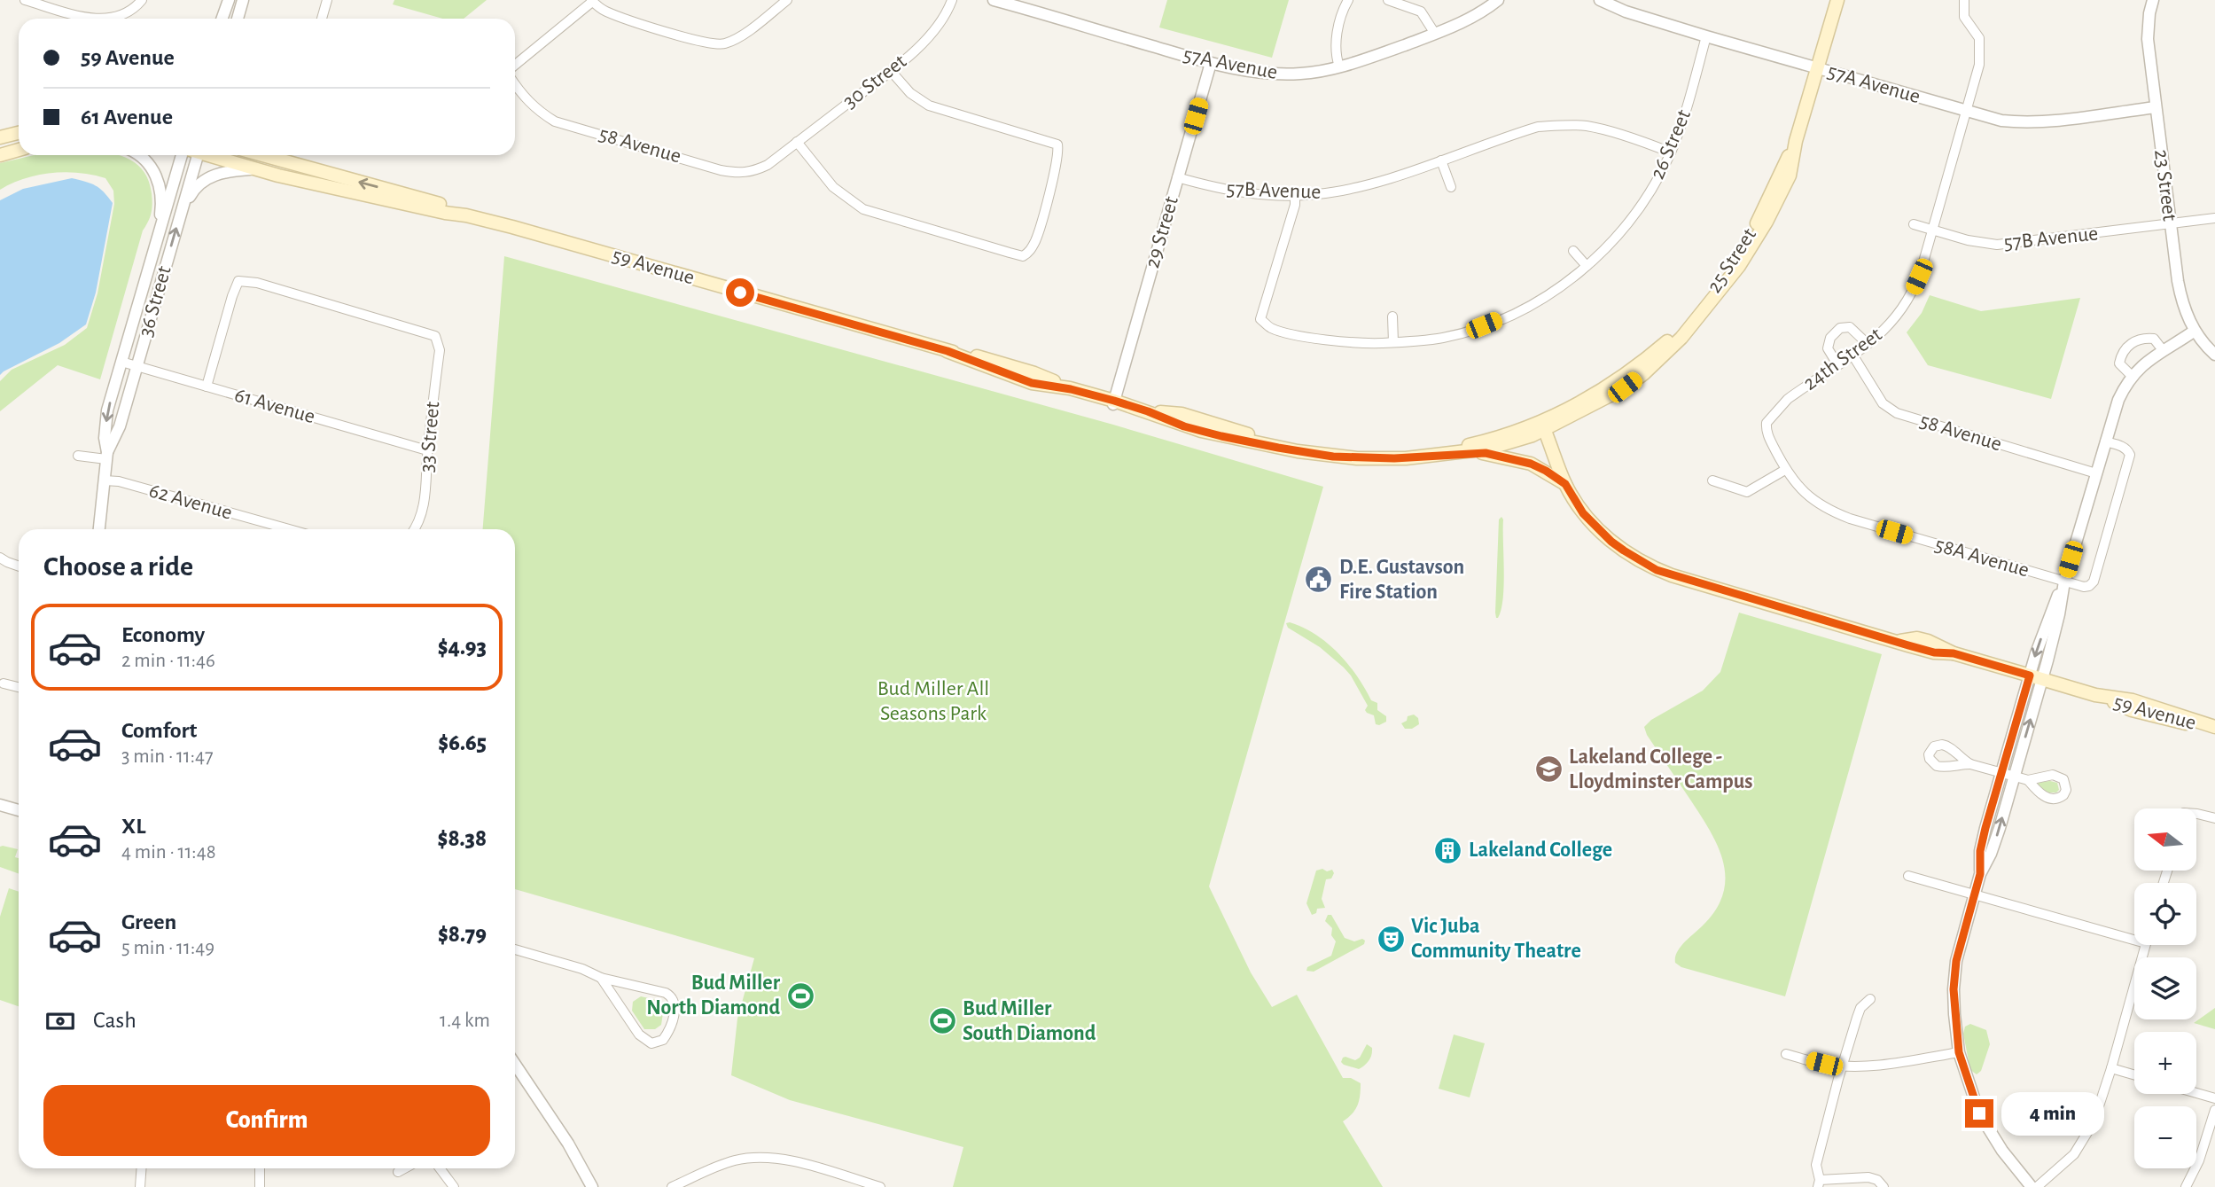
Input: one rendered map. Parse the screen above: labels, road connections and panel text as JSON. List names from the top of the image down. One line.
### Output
{"streets":{"main road":["25 Street","59 Avenue"],"street":["57A Avenue","30 Street","26 Street","58 Avenue","23 Street","57B Avenue","29 Street","36 Street","24th Street","61 Avenue","33 Street","62 Avenue","58A Avenue"]},"crossings":[["57A Avenue","26 Street"],["57A Avenue","23 Street"],["57A Avenue","29 Street"],["57A Avenue","24th Street"],["30 Street","58 Avenue"],["26 Street","57B Avenue"],["58 Avenue","24th Street"],["23 Street","57B Avenue"],["57B Avenue","29 Street"],["57B Avenue","24th Street"],["29 Street","59 Avenue"],["25 Street","59 Avenue"],["36 Street","61 Avenue"],["36 Street","62 Avenue"],["24th Street","58A Avenue"],["61 Avenue","33 Street"]],"parks":["Bud Miller All Seasons Park"],"places":{"public building":["D.E. Gustavson Fire Station"],"school or university":["Lakeland College - Lloydminster Campus"],"building":["Lakeland College"],"theatre":["Vic Juba Community Theatre"],"sports":["Bud Miller North Diamond","Bud Miller South Diamond"]},"north":"left","page":{"banner":["59 Avenue","61 Avenue"],"heading":"Choose a ride","list":[{"name":"Economy","note":"2 min · 11:46","value":"$4.93"},{"name":"Comfort","note":"3 min · 11:47","value":"$6.65"},{"name":"XL","note":"4 min · 11:48","value":"$8.38"},{"name":"Green","note":"5 min · 11:49","value":"$8.79"}],"map_buttons":["+","−"],"pay":["Cash","1.4 km"],"buttons":"Confirm","bubble":"4 min"}}
